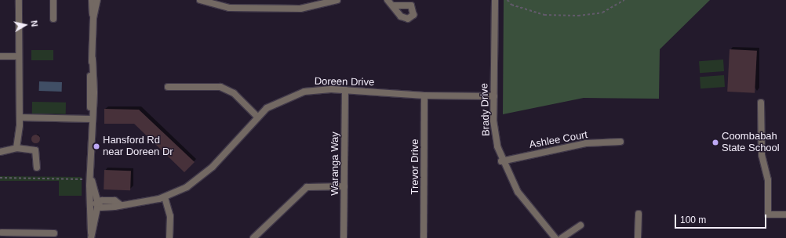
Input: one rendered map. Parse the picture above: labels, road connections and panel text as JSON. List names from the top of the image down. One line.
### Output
{"streets":{"street":["Doreen Drive","Brady Drive","Ashlee Court","Waranga Way","Trevor Drive"]},"crossings":[["Doreen Drive","Brady Drive"],["Doreen Drive","Waranga Way"],["Doreen Drive","Trevor Drive"],["Brady Drive","Ashlee Court"]],"places":["Coombabah State School","Hansford Rd near Doreen Dr"],"scale_bar":"100 m","north":"right"}
